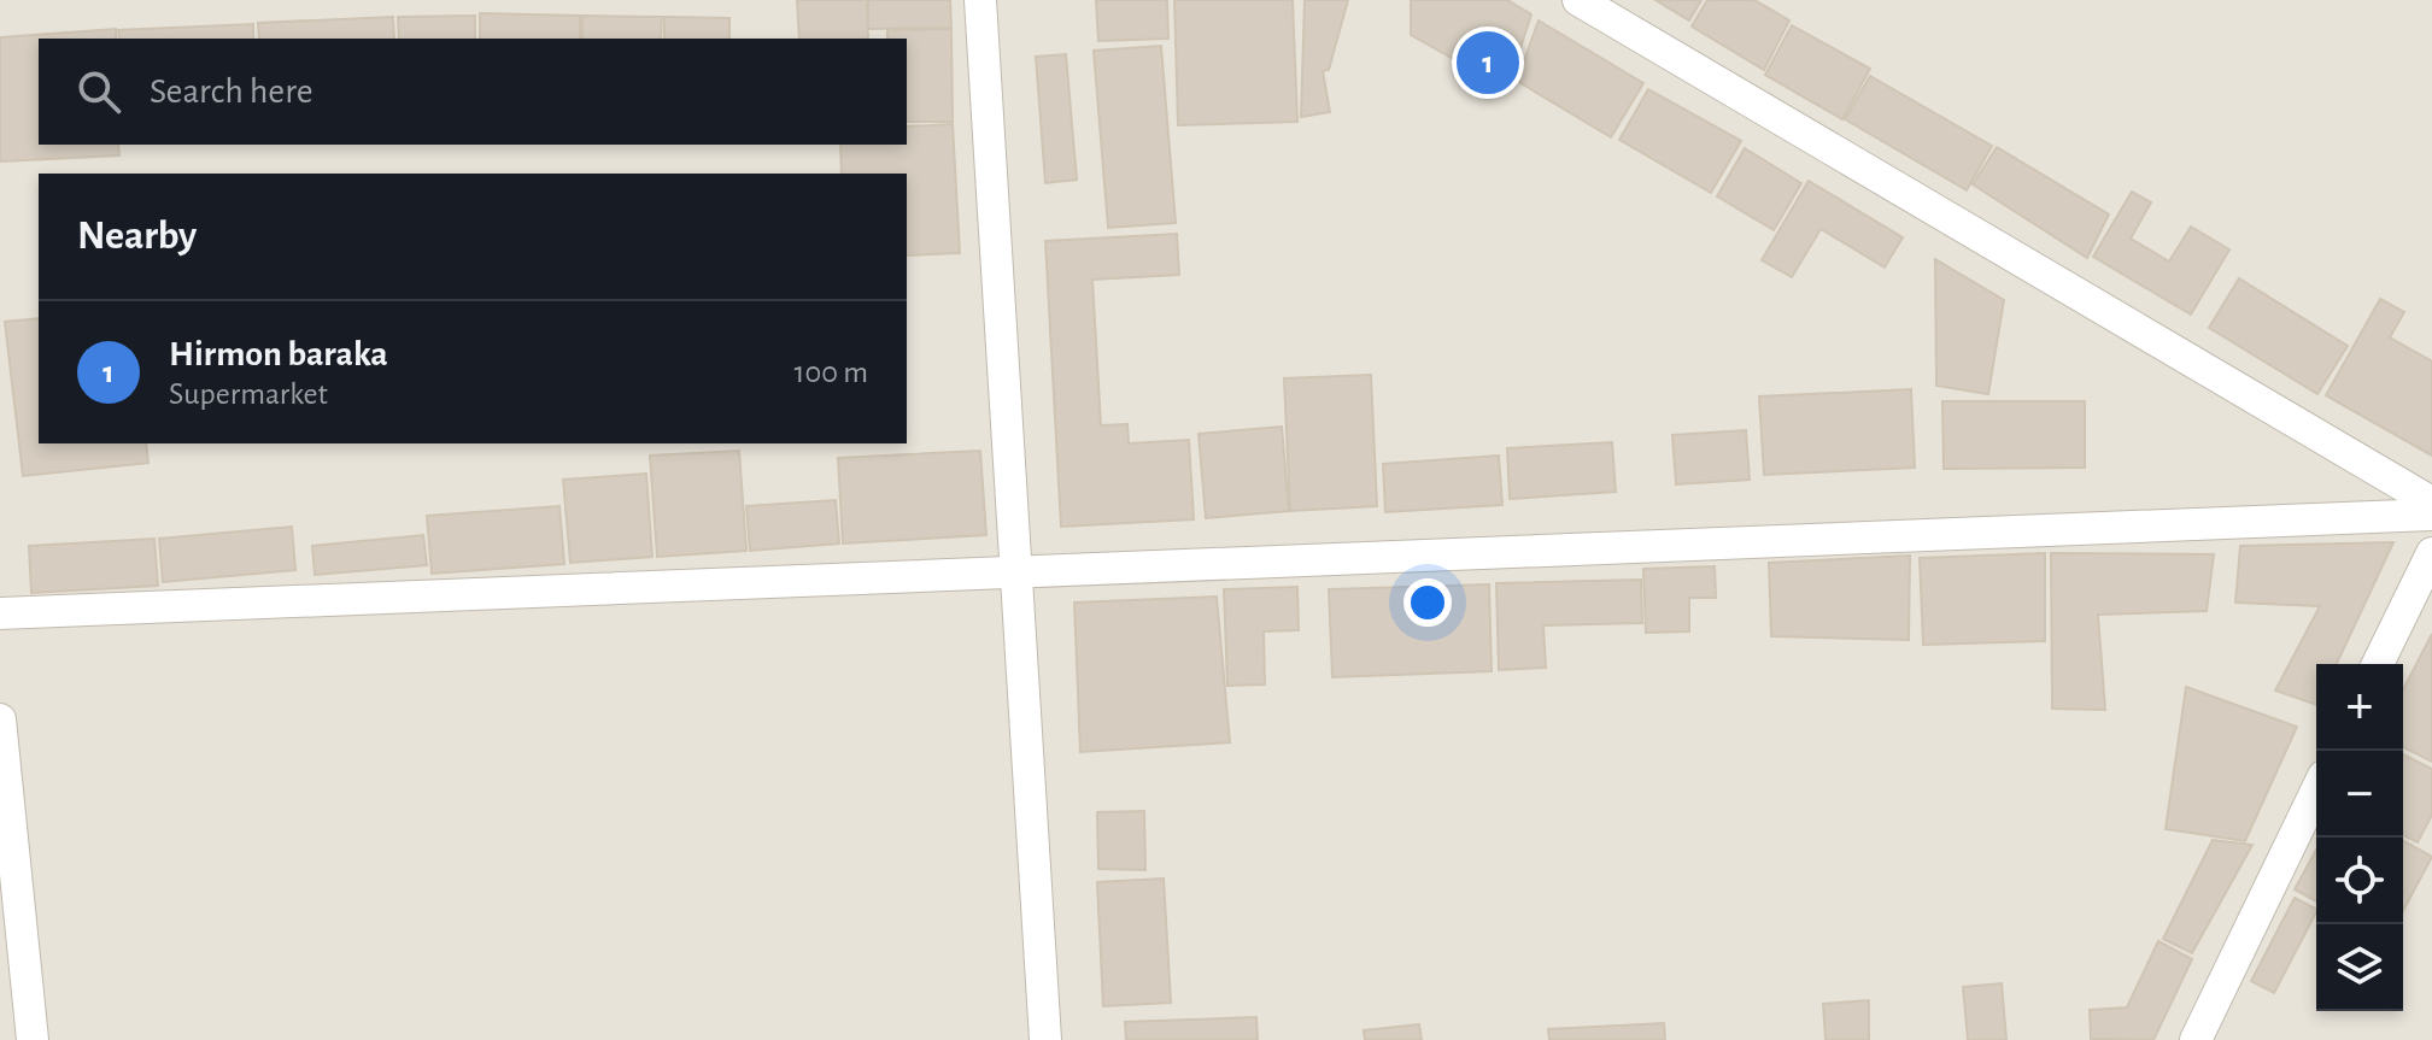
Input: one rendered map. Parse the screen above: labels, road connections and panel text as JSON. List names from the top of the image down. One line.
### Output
{"page":{"pins":"1","search":"Search here","heading":"Nearby","list":[{"mark":"1","name":"Hirmon baraka","note":"Supermarket","value":"100 m"}],"map_buttons":["+","−"]}}
